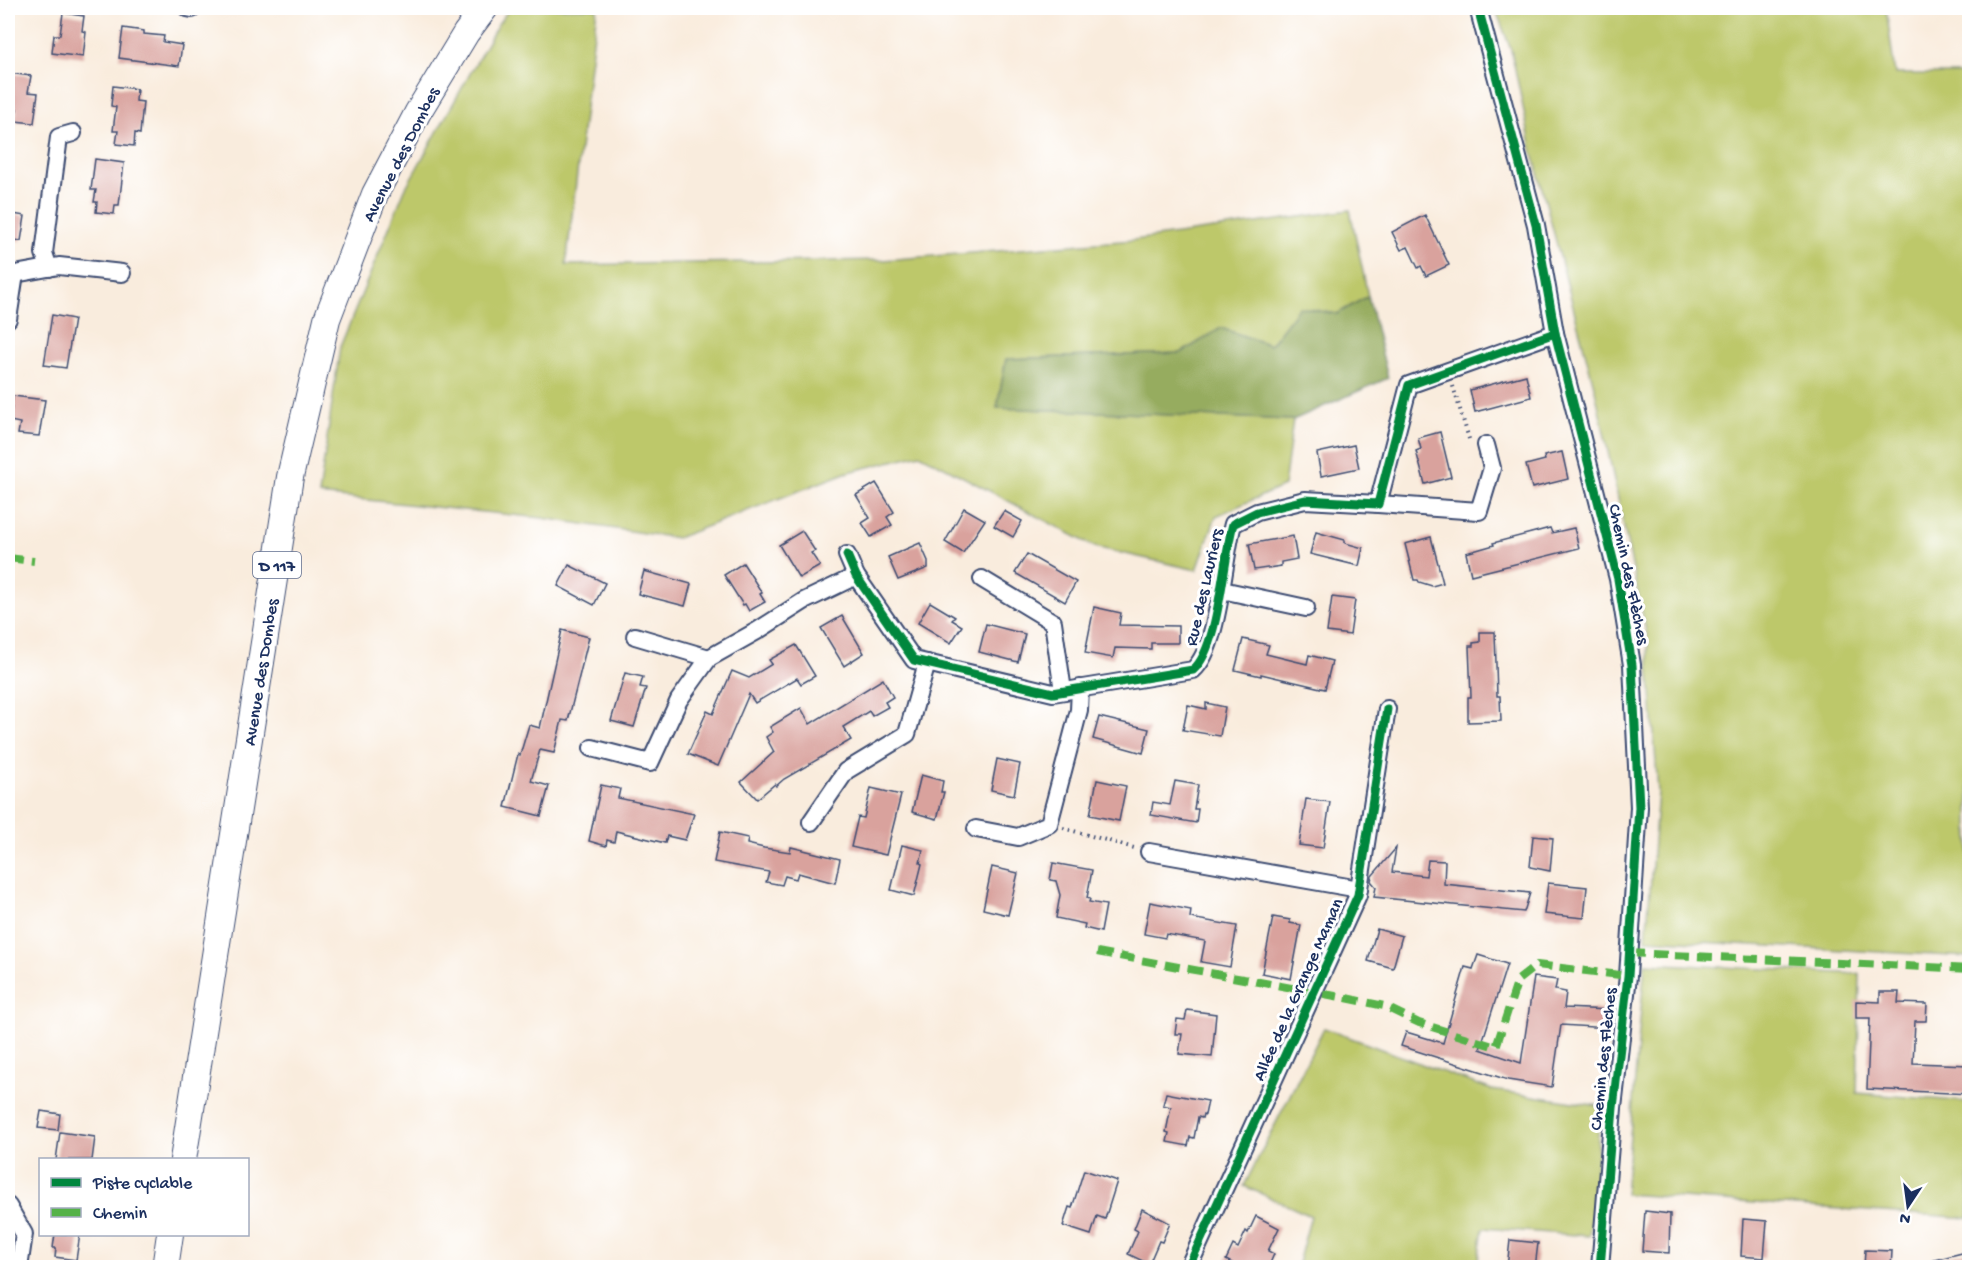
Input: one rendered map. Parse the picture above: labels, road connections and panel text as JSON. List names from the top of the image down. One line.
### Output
{"streets":{"main road":["Avenue des Dombes","D 117"],"street":["Chemin des Flèches","Rue des Lauriers","Allée de la Grange Maman"]},"legend":["Piste cyclable","Chemin"],"north":"bottom"}
